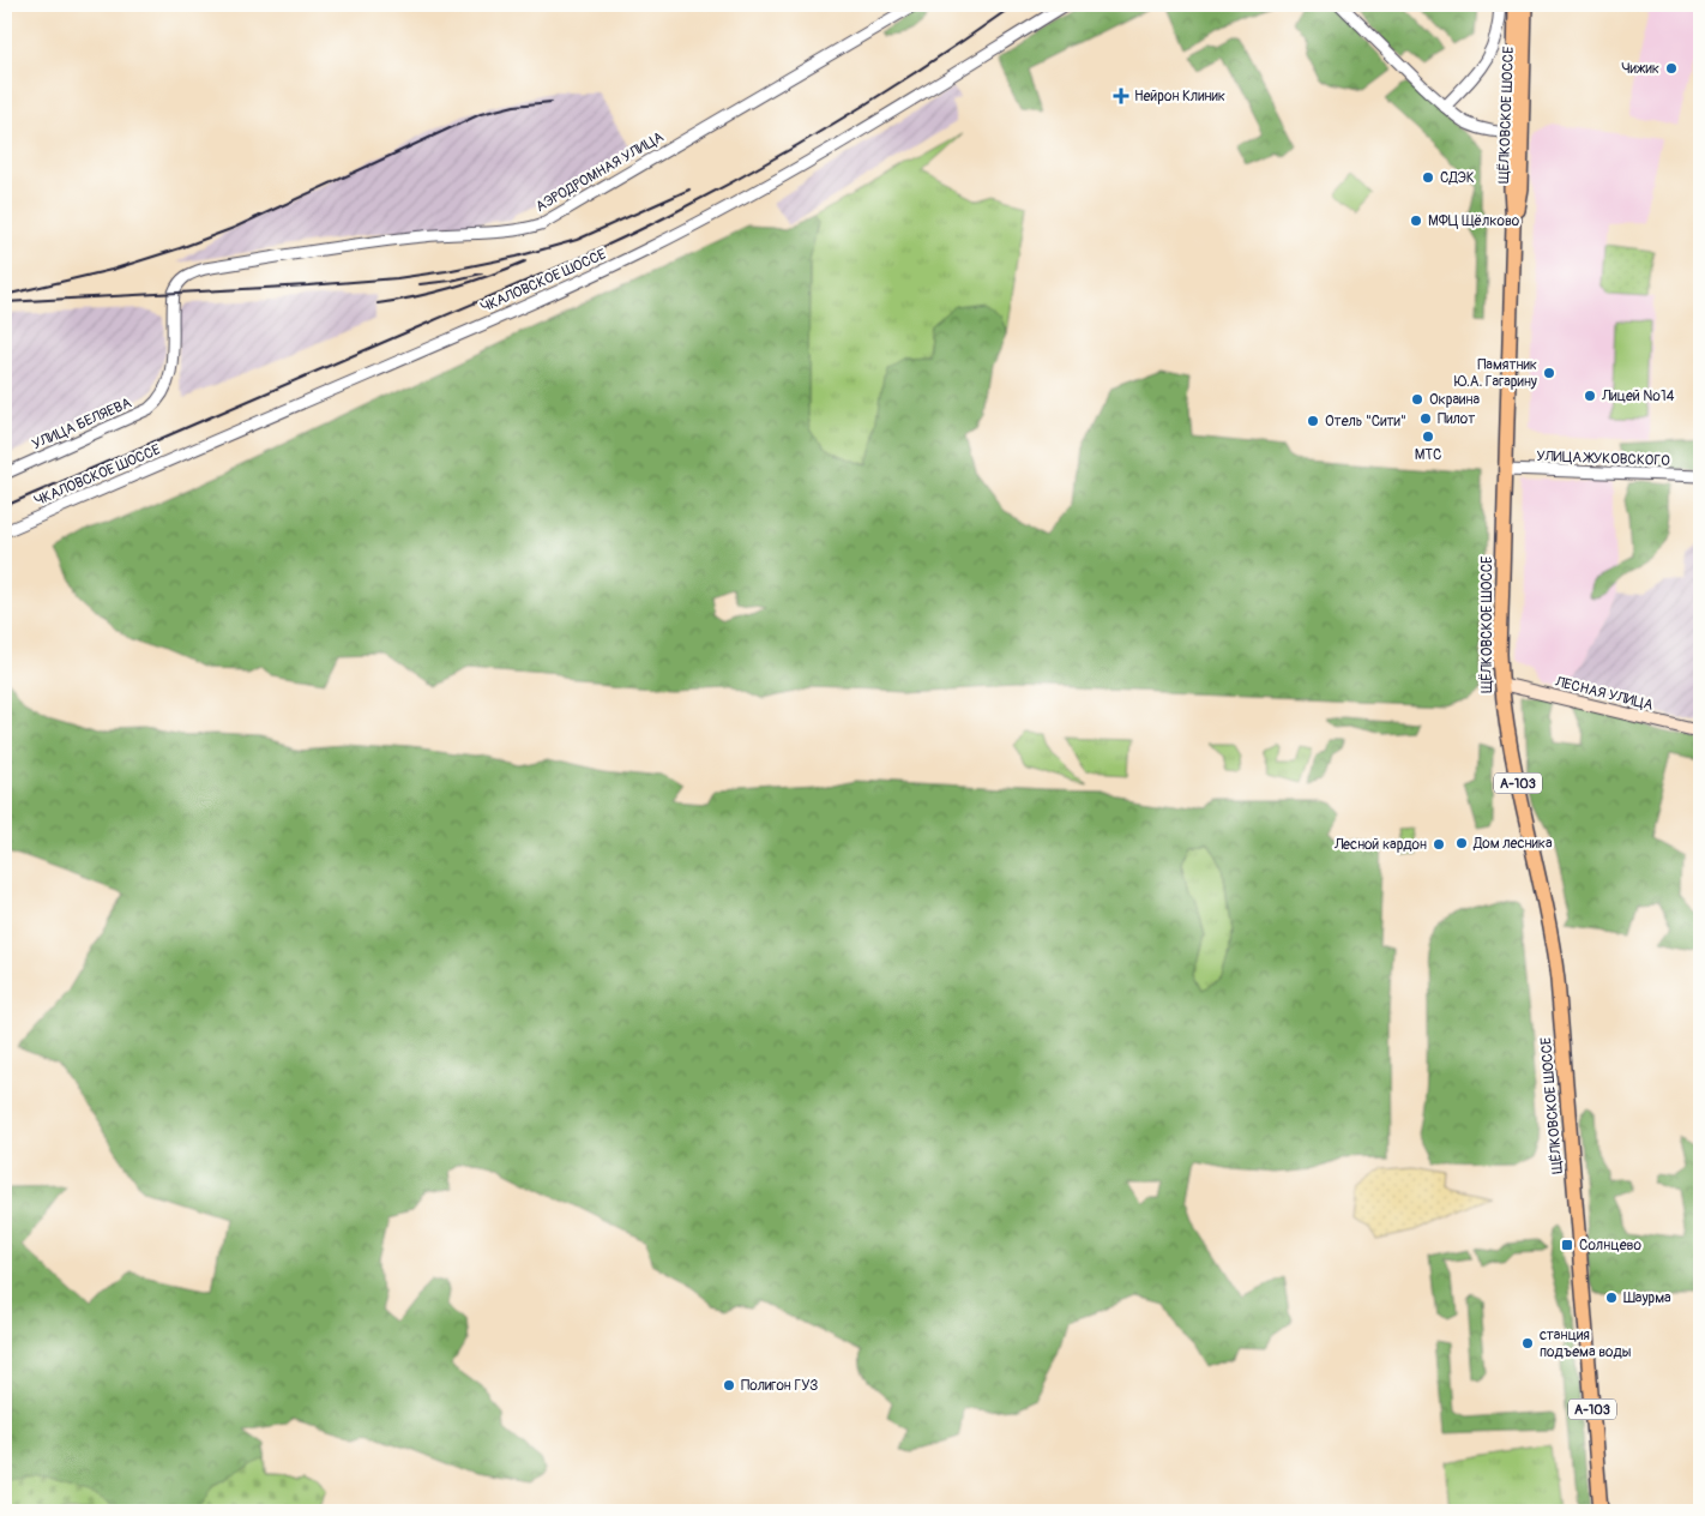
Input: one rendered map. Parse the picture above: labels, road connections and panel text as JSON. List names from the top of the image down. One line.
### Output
{"streets":{"main road":["ЩЁЛКОВСКОЕ ШОССЕ","ЛЕСНАЯ УЛИЦА","А-103"],"street":["АЭРОДРОМНАЯ УЛИЦА","ЧКАЛОВСКОЕ ШОССЕ","УЛИЦА БЕЛЯЕВА","УЛИЦА ЖУКОВСКОГО"]},"crossings":[["ЩЁЛКОВСКОЕ ШОССЕ","УЛИЦА ЖУКОВСКОГО"],["ЩЁЛКОВСКОЕ ШОССЕ","ЛЕСНАЯ УЛИЦА"],["АЭРОДРОМНАЯ УЛИЦА","УЛИЦА БЕЛЯЕВА"]],"places":{"other":["Чижик","СДЭК","МФЦ Щёлково","Памятник Ю.А. Гагарину","Лицей №14","Окраина","Пилот","Отель \"Сити\"","МТС","Дом лесника","Лесной кардон","Шаурма","станция подъема воды","Полигон ГУЗ"],"health":["Нейрон Клиник"],"transit":["Солнцево"]}}
